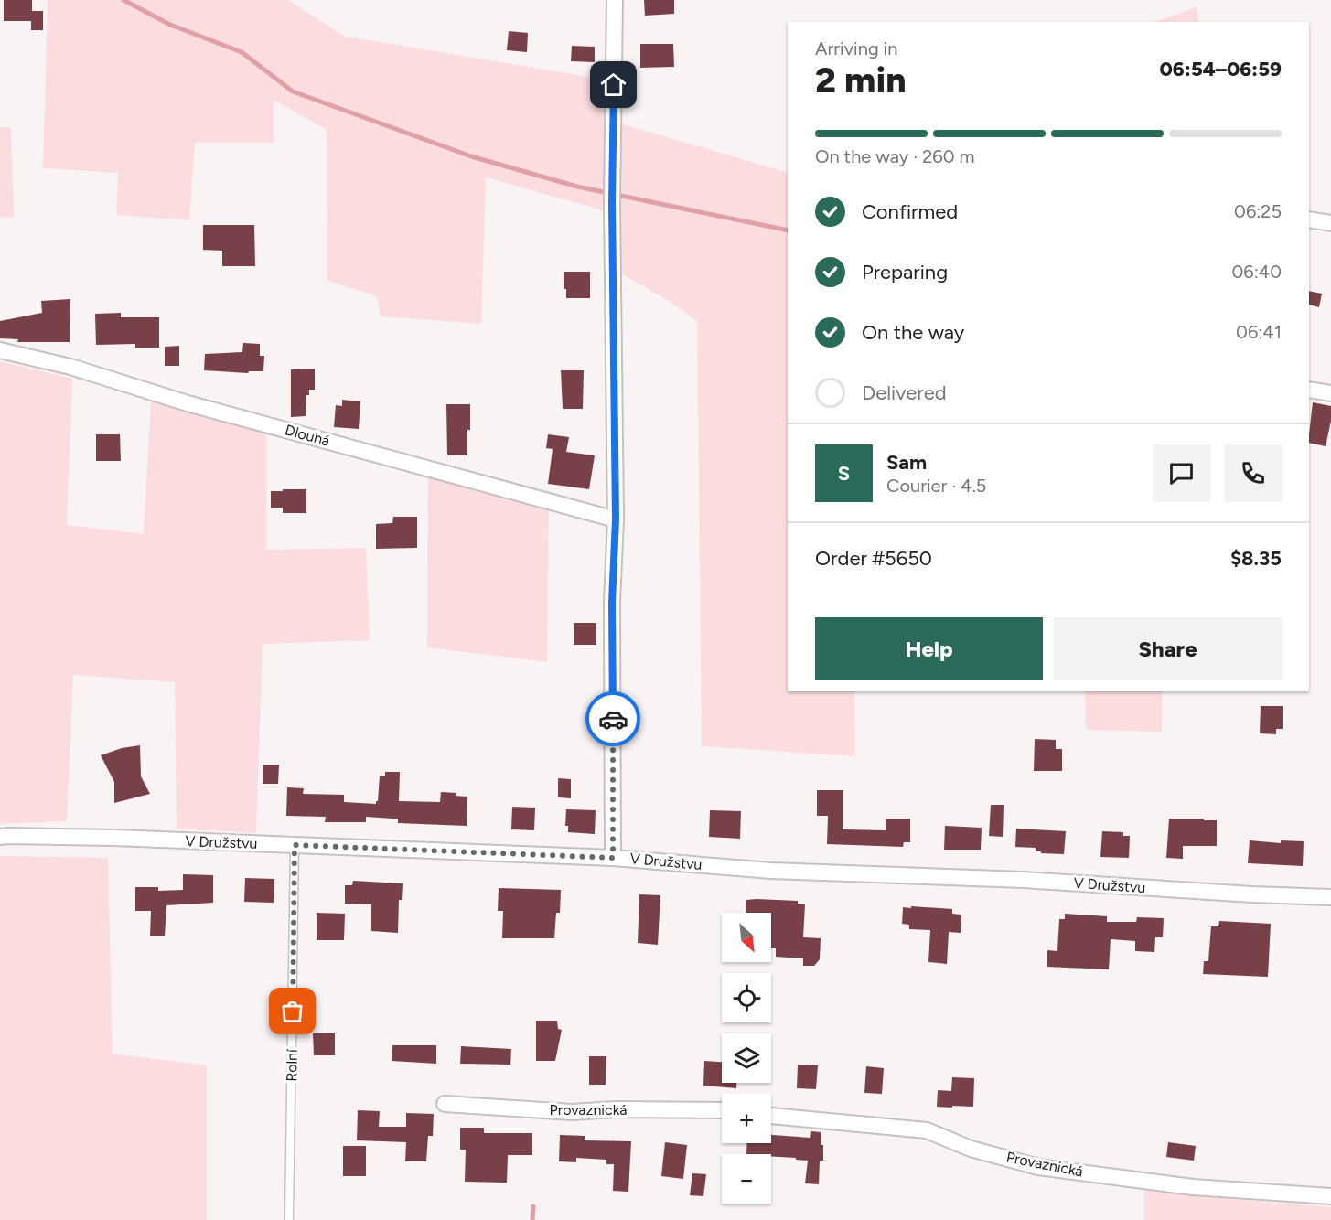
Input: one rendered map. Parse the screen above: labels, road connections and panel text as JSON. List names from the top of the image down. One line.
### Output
{"streets":{"street":["Dlouhá","V Družstvu","Provaznická"],"lane":["Rolní"]},"crossings":[["V Družstvu","Rolní"]],"north":"bottom right","page":{"heading":["2 min","Arriving in","06:54–06:59"],"panel":["Sam","Courier · 4.5","Order #5650","$8.35"],"bar":"On the way · 260 m","list":[["Confirmed","06:25"],["Preparing","06:40"],["On the way","06:41"],"Delivered"],"round":"S","buttons":["Help","Share"],"map_buttons":["+","−"]}}
